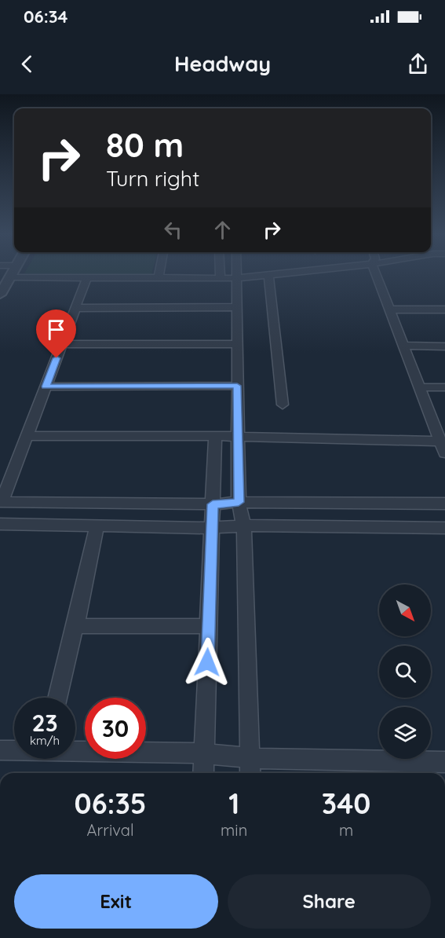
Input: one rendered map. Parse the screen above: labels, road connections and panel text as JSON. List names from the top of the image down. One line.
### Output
{"north":"bottom right","page":{"status":"06:34","header":"Headway","turn":["80 m","Turn right"],"speed":"23 km/h","limit":"30","eta":["06:35","Arrival","1","min","340","m"],"buttons":["Exit","Share"]}}
